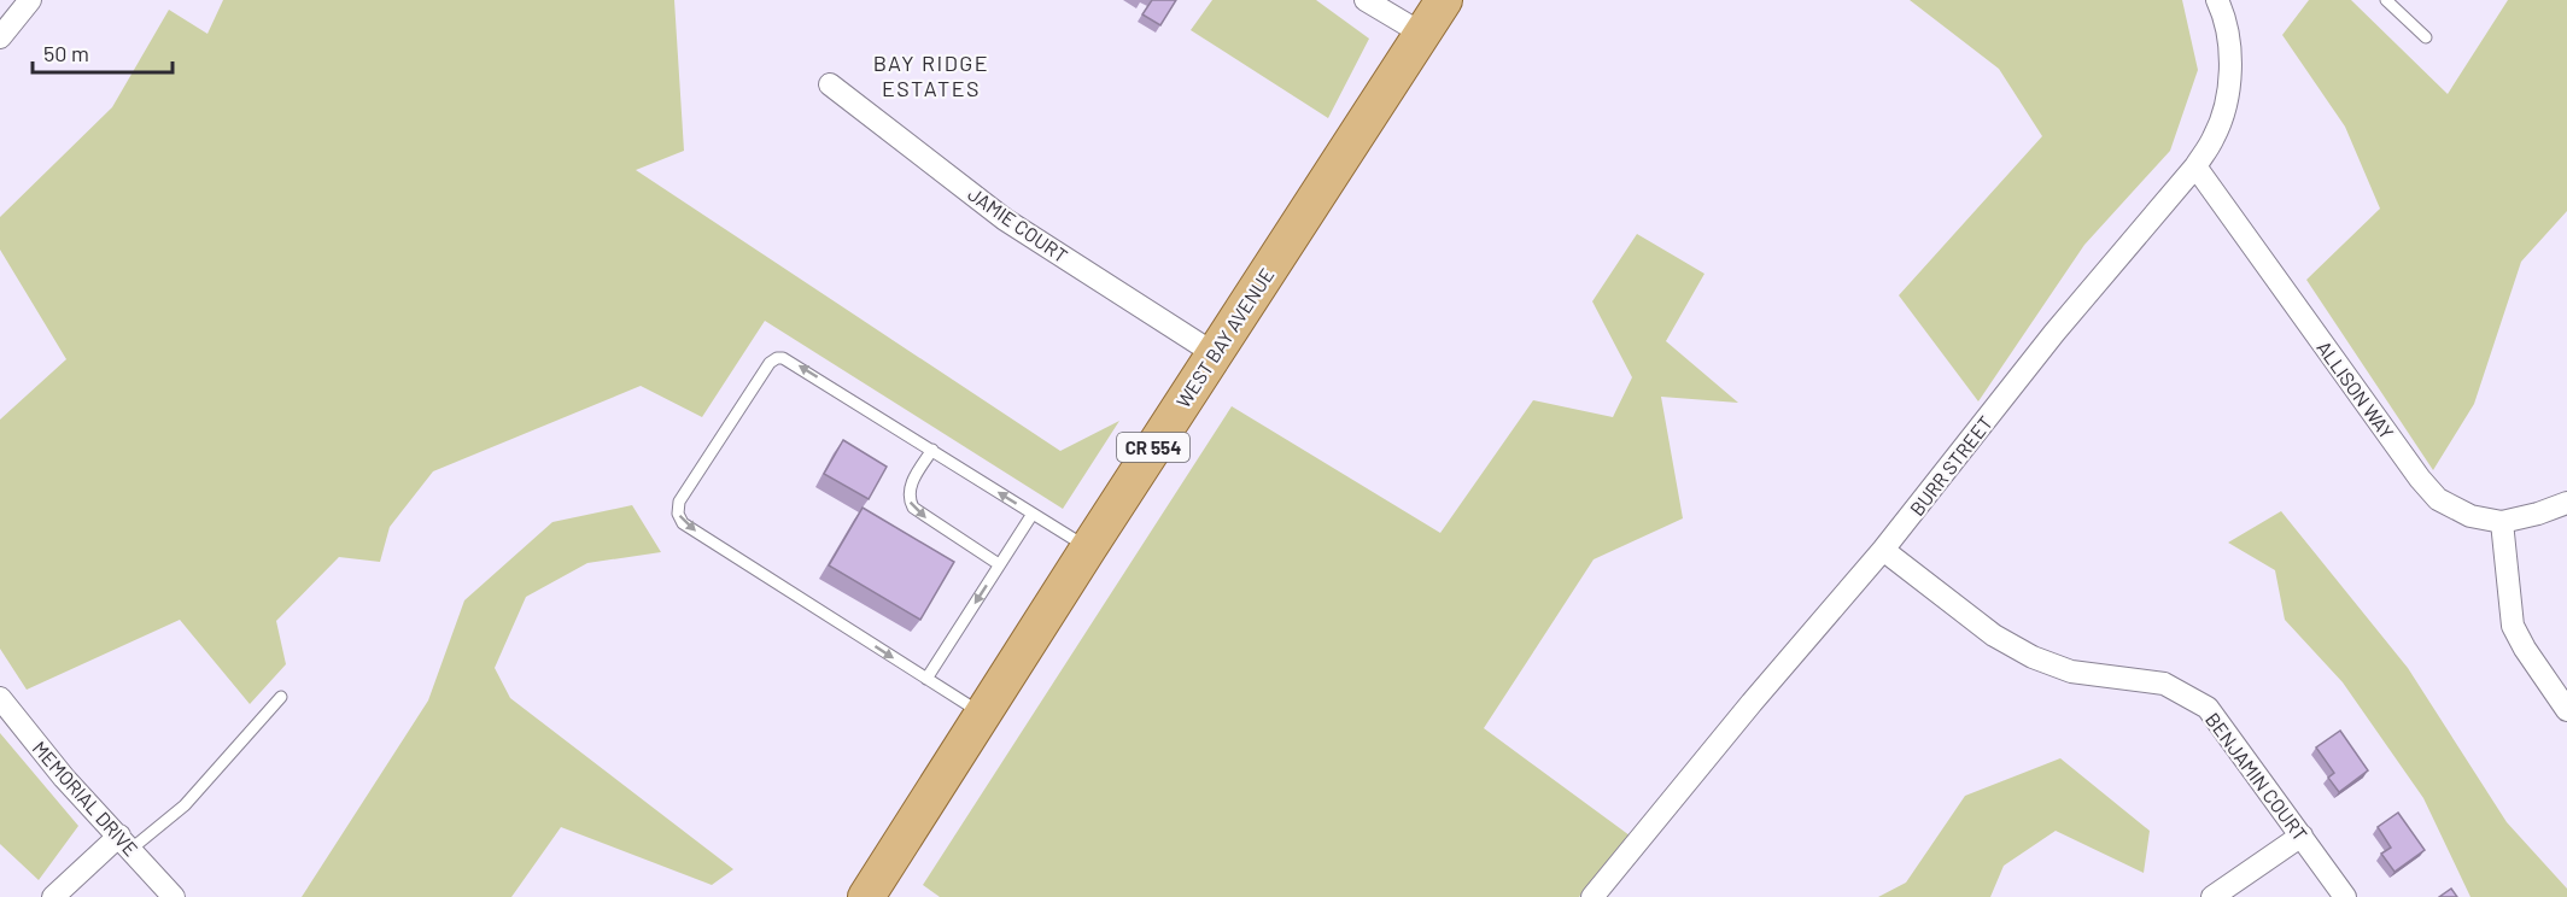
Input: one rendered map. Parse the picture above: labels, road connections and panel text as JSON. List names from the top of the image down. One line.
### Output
{"streets":{"main road":["WEST BAY AVENUE","CR 554"],"street":["JAMIE COURT","ALLISON WAY","BURR STREET","BENJAMIN COURT","MEMORIAL DRIVE"]},"crossings":[["JAMIE COURT","WEST BAY AVENUE"],["ALLISON WAY","BURR STREET"],["BURR STREET","BENJAMIN COURT"]],"districts":["BAY RIDGE ESTATES"],"scale_bar":"50 m"}
